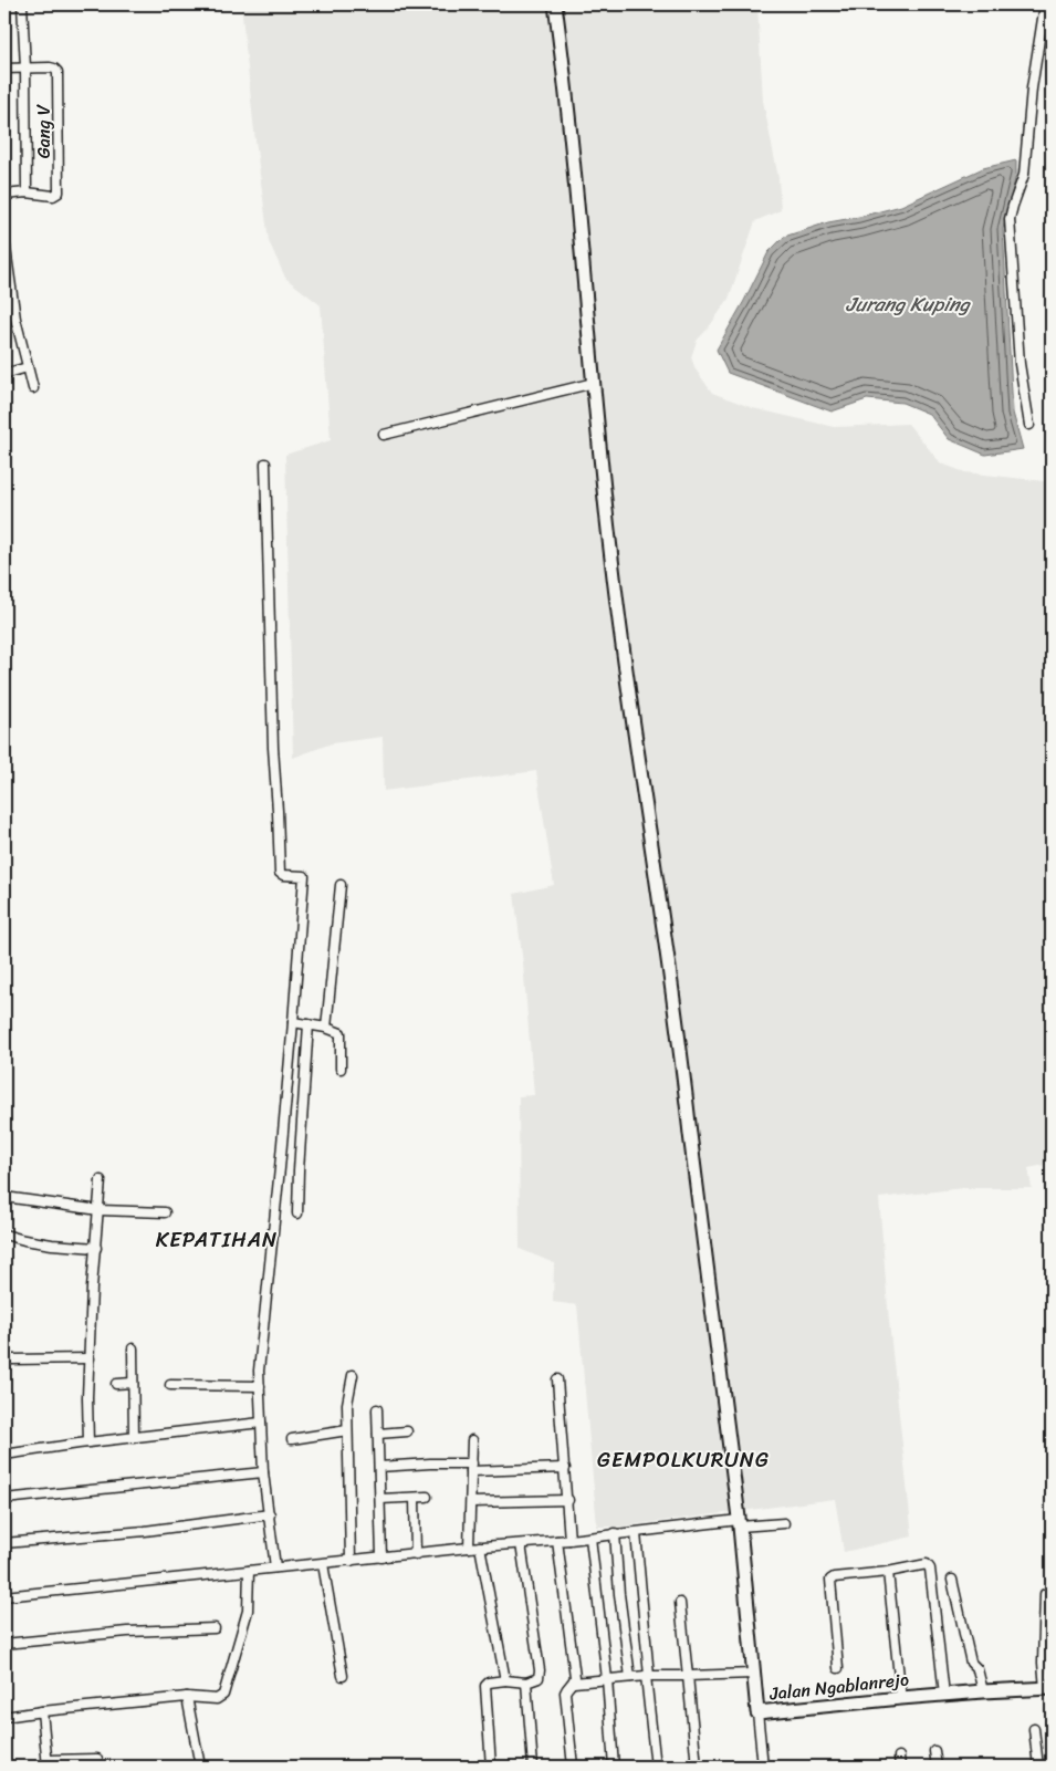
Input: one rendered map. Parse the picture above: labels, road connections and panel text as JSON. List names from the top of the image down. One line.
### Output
{"streets":{"street":["Gang V","Jalan Ngablanrejo"]},"districts":["KEPATIHAN","GEMPOLKURUNG"],"water":["Jurang Kuping"]}
